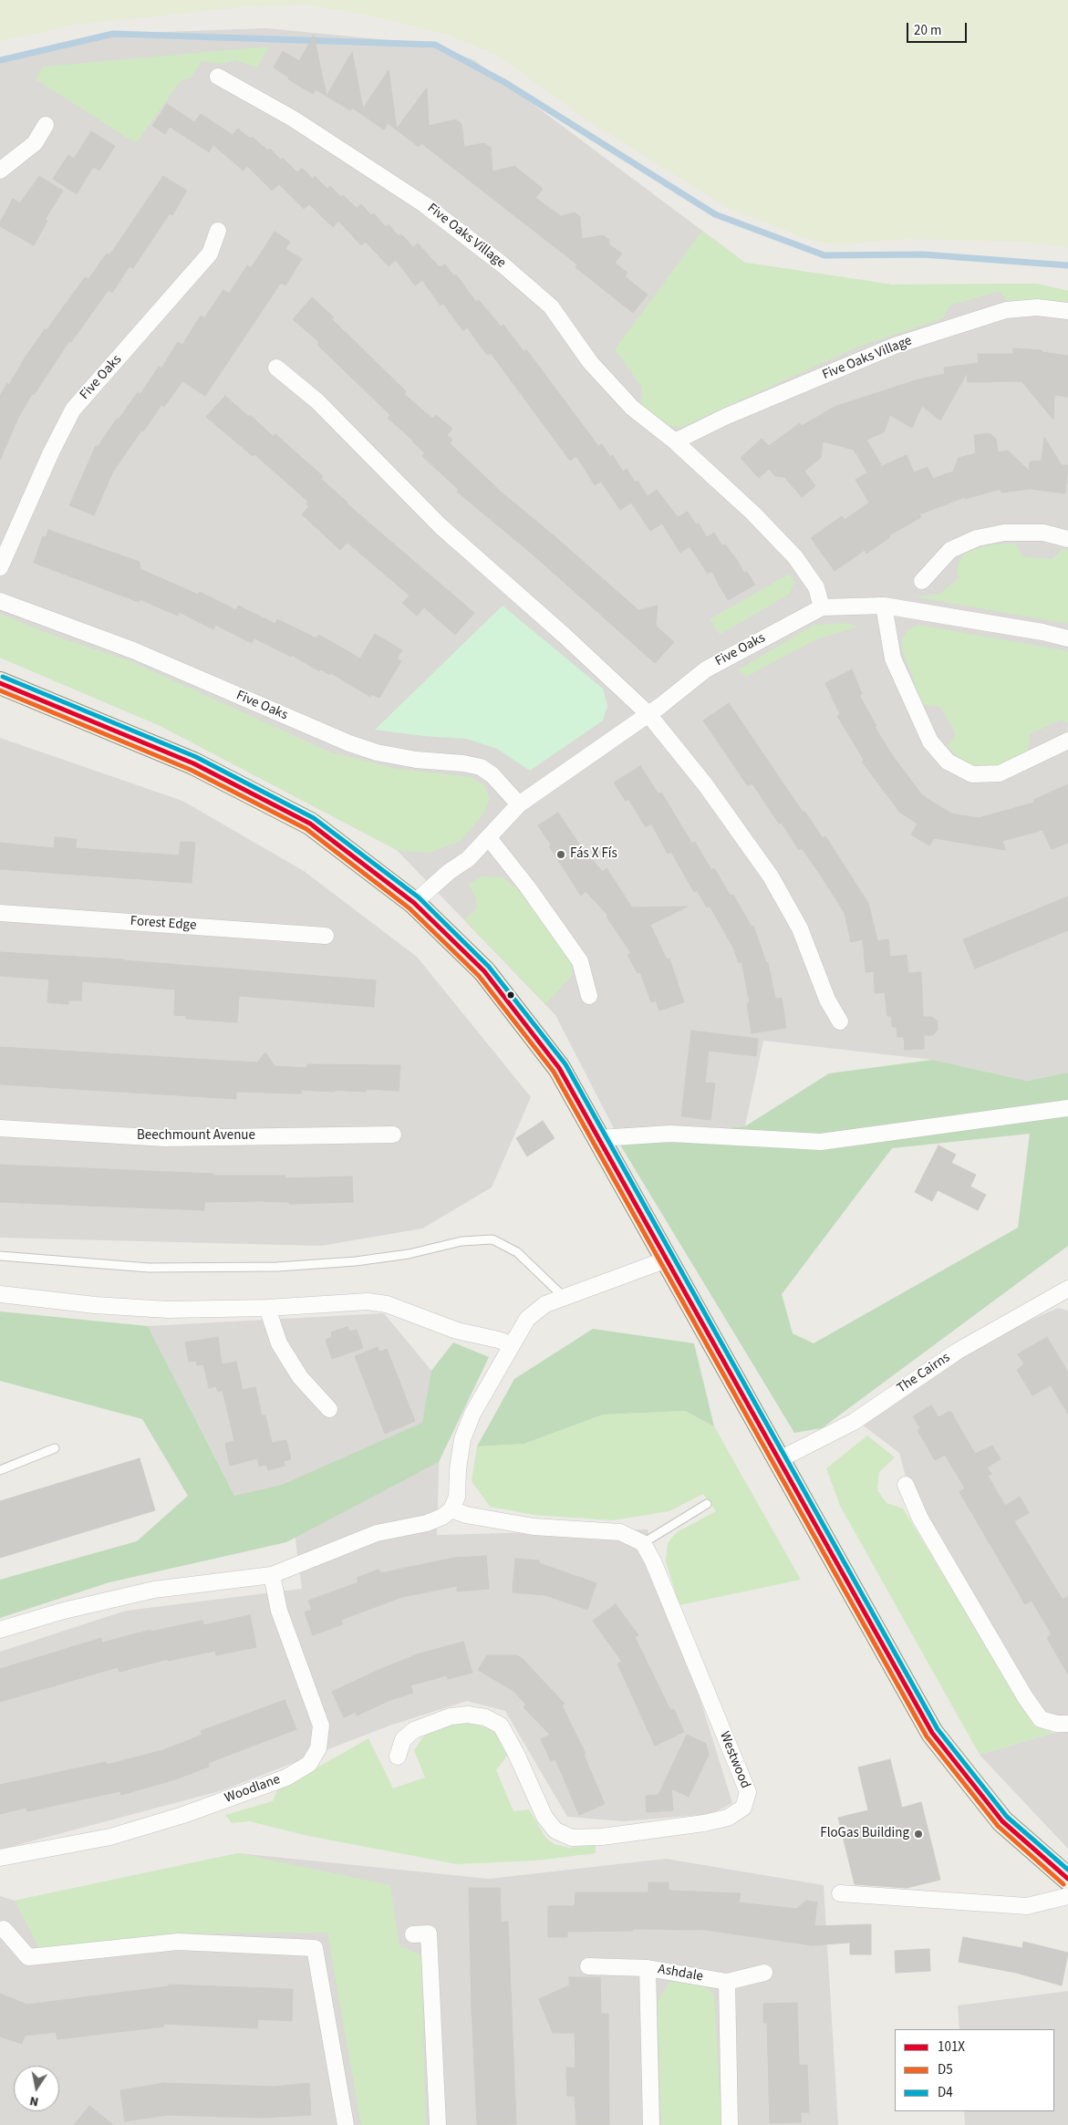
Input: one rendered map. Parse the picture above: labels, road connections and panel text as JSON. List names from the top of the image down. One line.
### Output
{"streets":{"street":["Five Oaks Village","Five Oaks","Forest Edge","Beechmount Avenue","The Cairns","Westwood","Woodlane","Ashdale"]},"crossings":[["Five Oaks Village","Five Oaks"]],"places":["Fás X Fís","FloGas Building"],"lines":["transit line D4","transit line 101X","transit line D5"],"legend":["101X","D5","D4"],"scale_bar":"20 m","north":"bottom"}
